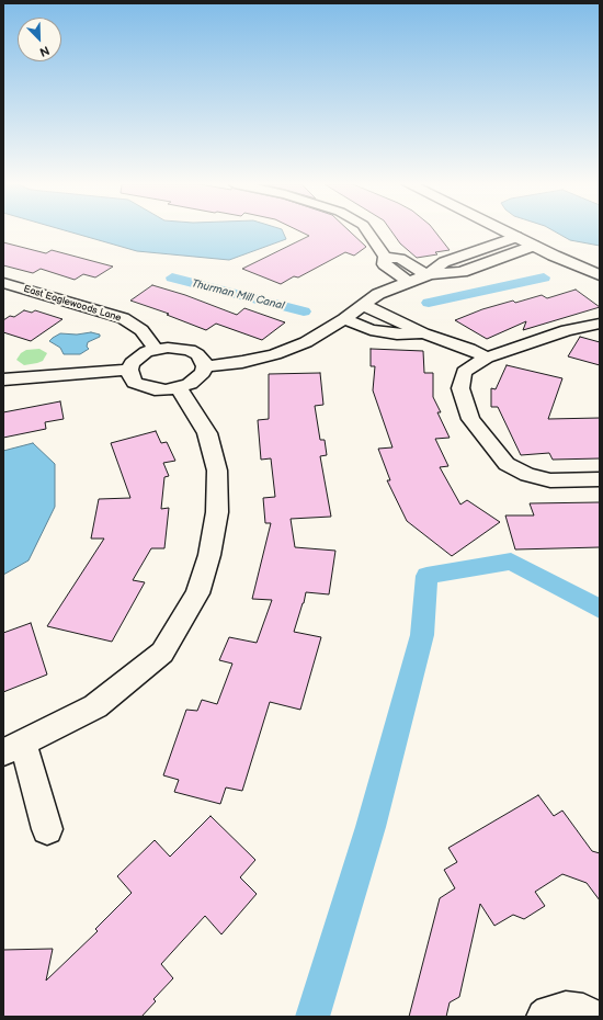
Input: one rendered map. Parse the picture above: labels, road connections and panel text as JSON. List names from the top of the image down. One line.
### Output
{"streets":{"street":["East Eaglewoods Lane"]},"water":["Thurman Mill Canal"],"north":"bottom right"}
